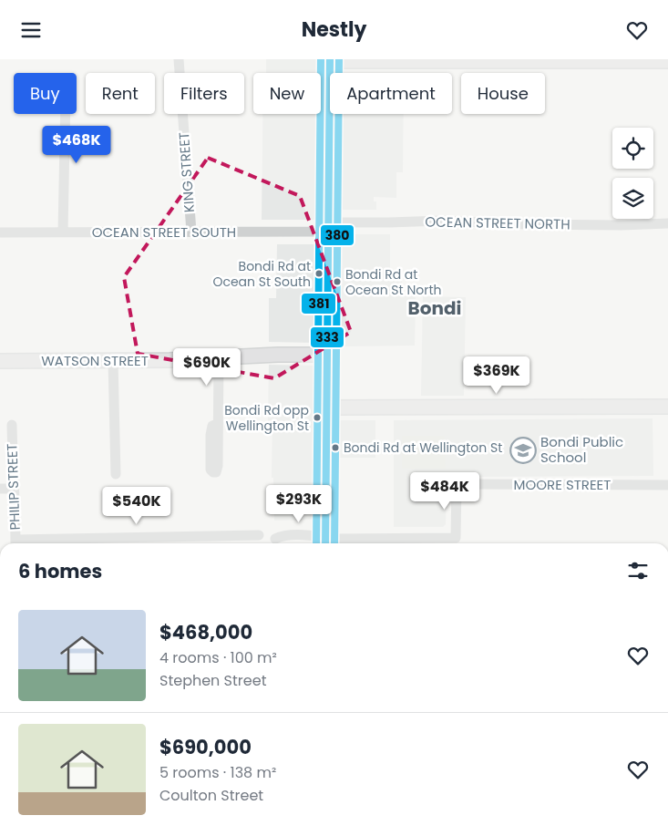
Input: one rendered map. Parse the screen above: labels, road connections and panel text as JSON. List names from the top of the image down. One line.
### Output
{"streets":{"street":["KING STREET","OCEAN STREET NORTH","OCEAN STREET SOUTH","WATSON STREET","MOORE STREET","PHILIP STREET"]},"crossings":[["KING STREET","OCEAN STREET SOUTH"],["OCEAN STREET NORTH","OCEAN STREET SOUTH"]],"districts":["Bondi"],"places":{"other":["Bondi Rd at Ocean St South","Bondi Rd at Ocean St North","Bondi Rd opp Wellington St","Bondi Rd at Wellington St"],"school or university":["Bondi Public School"]},"lines":["transit line 333","transit line 380","transit line 381"],"page":{"header":"Nestly","chip":["Buy","Rent","Filters","New","Apartment","House"],"price":["$468K","$690K","$369K","$484K","$293K","$540K"],"heading":"6 homes","list":[{"name":"$468,000","note":"4 rooms · 100 m² · Stephen Street"},{"name":"$690,000","note":"5 rooms · 138 m² · Coulton Street"}]}}
